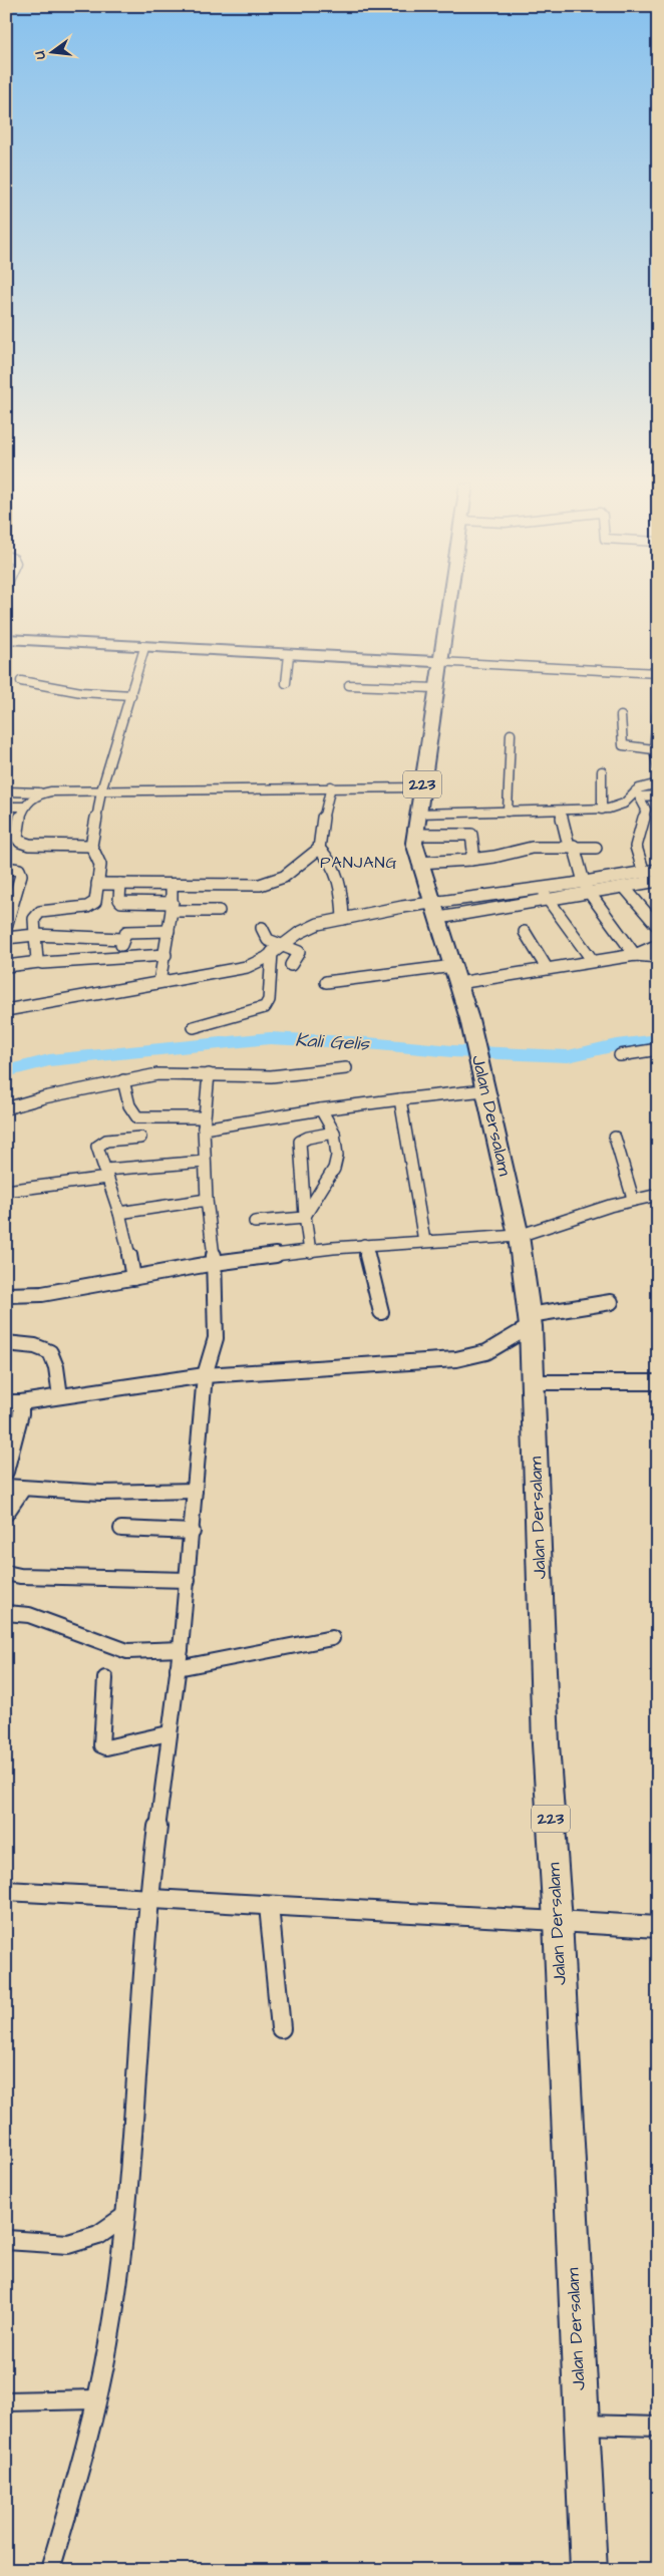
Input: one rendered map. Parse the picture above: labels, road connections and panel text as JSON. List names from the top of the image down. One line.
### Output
{"streets":{"main road":["223","Jalan Dersalam"]},"districts":["PANJANG"],"water":["Kali Gelis"],"north":"left"}
